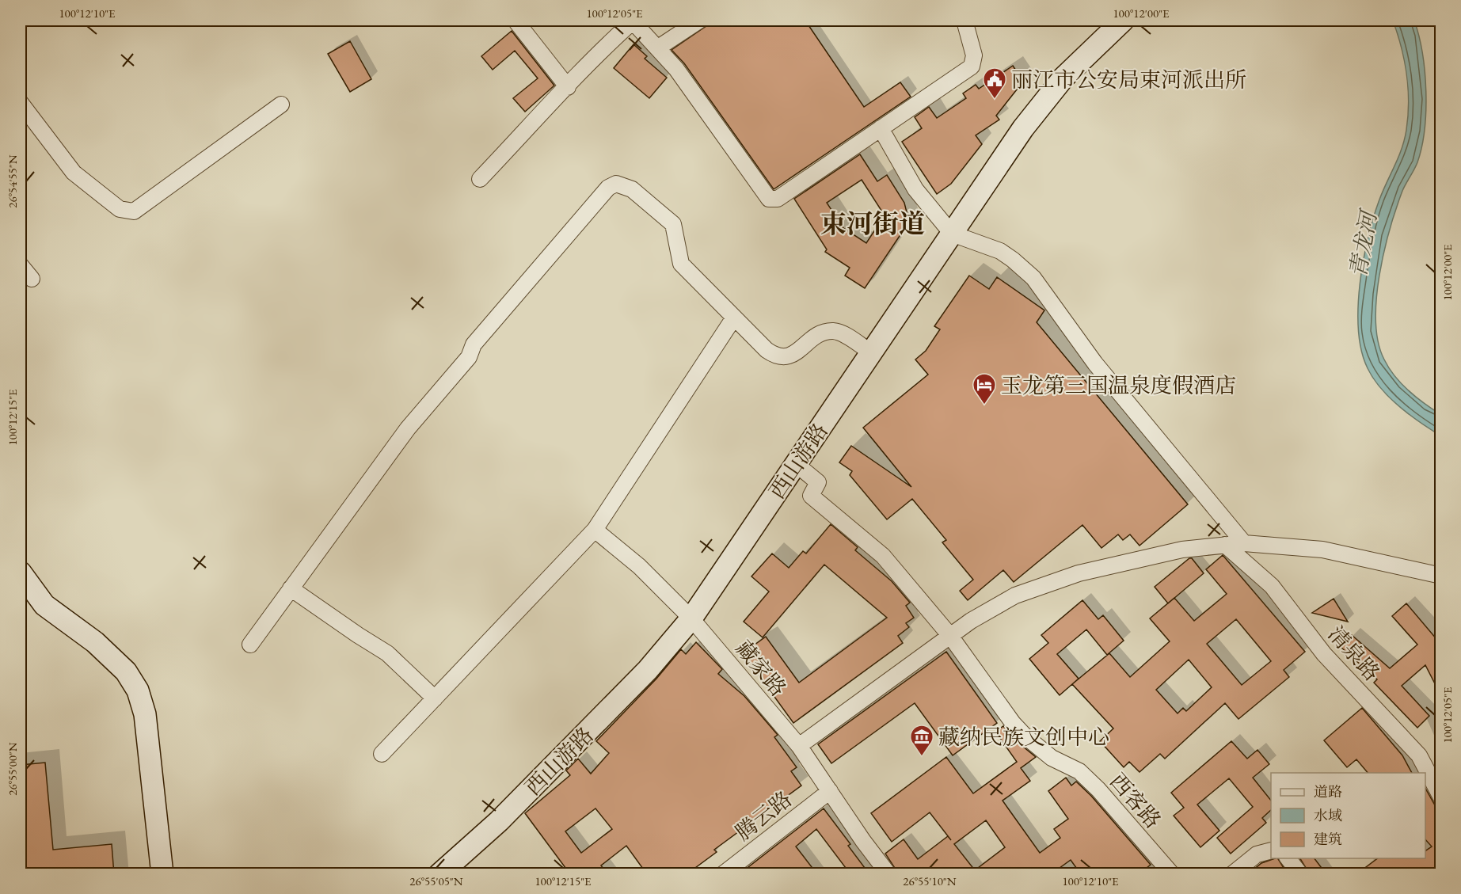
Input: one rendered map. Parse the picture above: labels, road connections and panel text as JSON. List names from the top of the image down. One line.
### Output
{"streets":{"street":["西山游路","清泉路","藏家路","西客路","腾云路"]},"crossings":[["西山游路","藏家路"],["西山游路","西客路"],["藏家路","腾云路"]],"districts":["束河街道"],"water":["青龙河"],"places":{"public building":["丽江市公安局束河派出所"],"hotel":["玉龙第三国温泉度假酒店"],"museum":["藏纳民族文创中心"]},"legend":["道路","水域","建筑"],"coordinates":["100°12'10\"E","100°12'05\"E","100°12'00\"E","26°54'55\"N","100°12'15\"E","26°55'00\"N","26°55'05\"N","26°55'10\"N"]}
